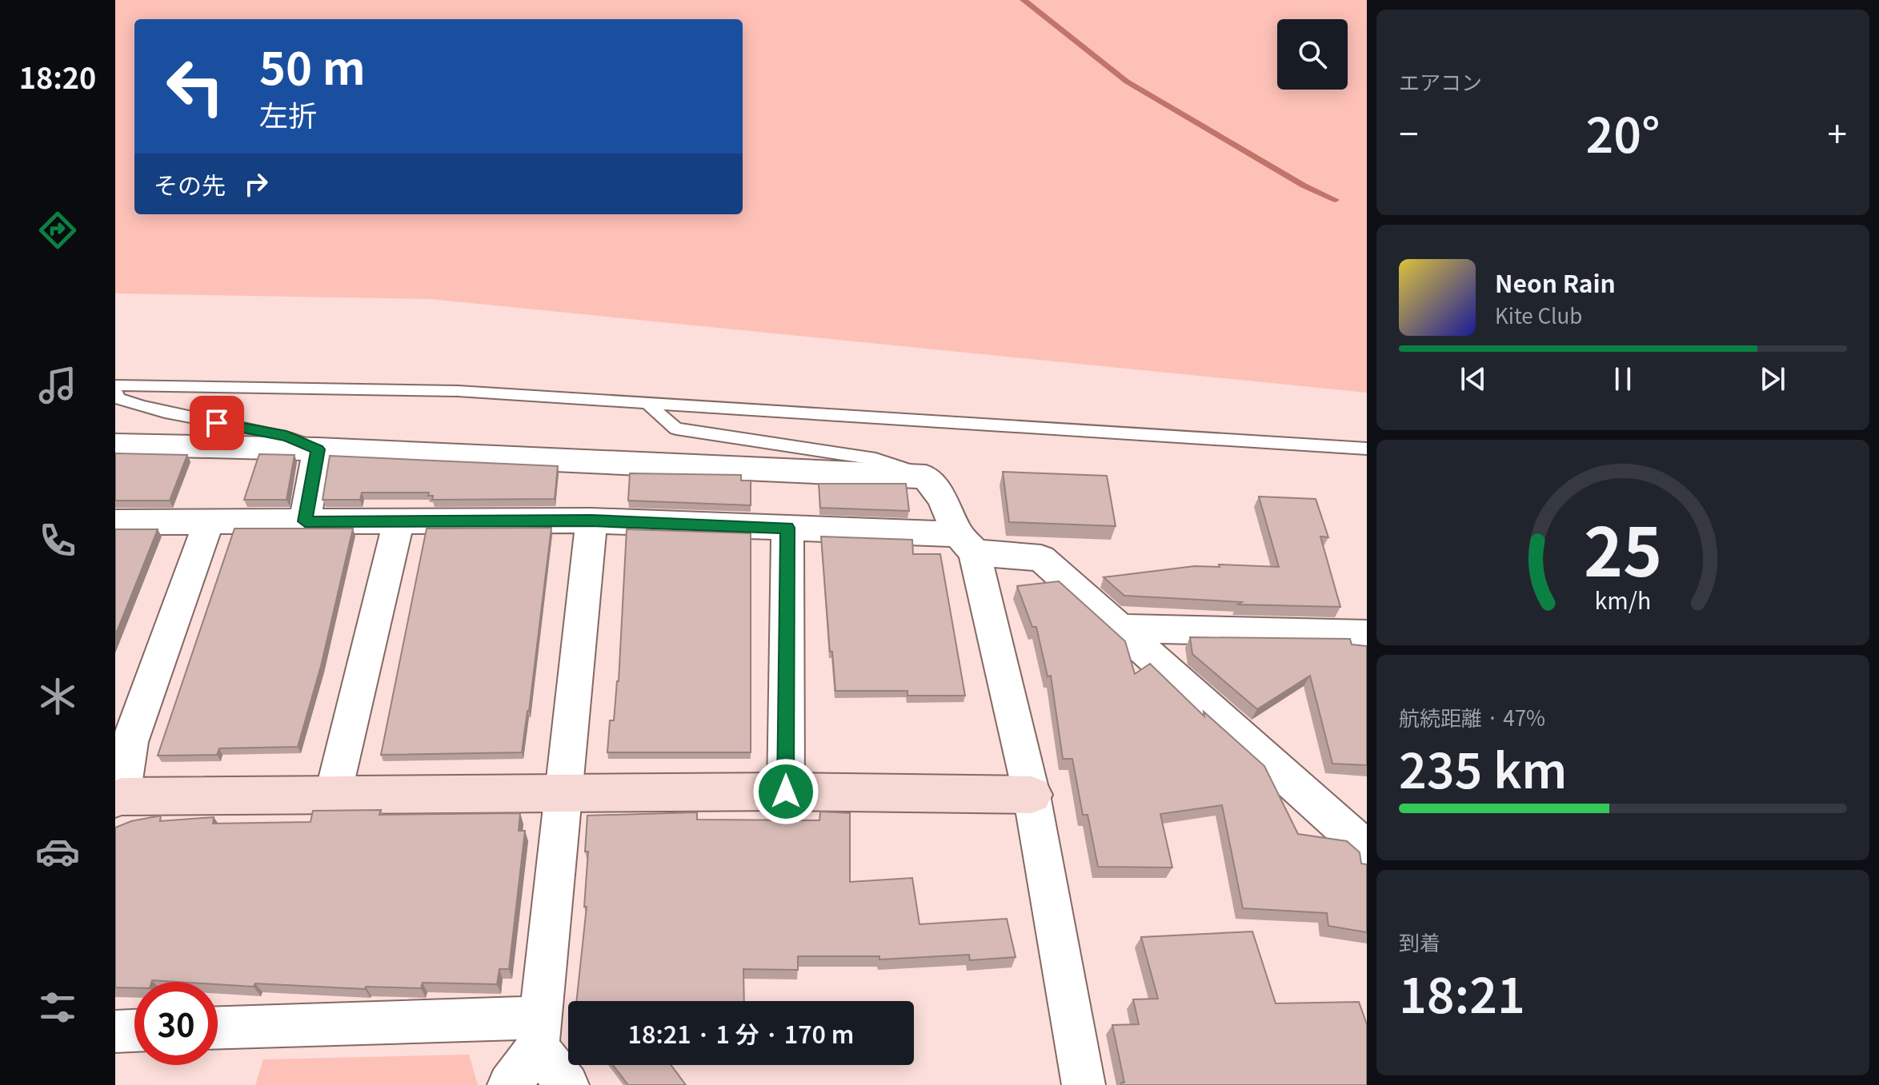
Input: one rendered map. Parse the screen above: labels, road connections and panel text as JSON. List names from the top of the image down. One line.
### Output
{"page":{"tabs":"18:20","tile":["エアコン",["航続距離 · 47%","235 km"],["到着","18:21"]],"turn":["50 m","左折"],"heat":["−","20°","+"],"then":"その先","song":["Neon Rain","Kite Club"],"limit":"30","trip":"18:21 · 1 分 · 170 m","gauge":["25","km/h"]}}
